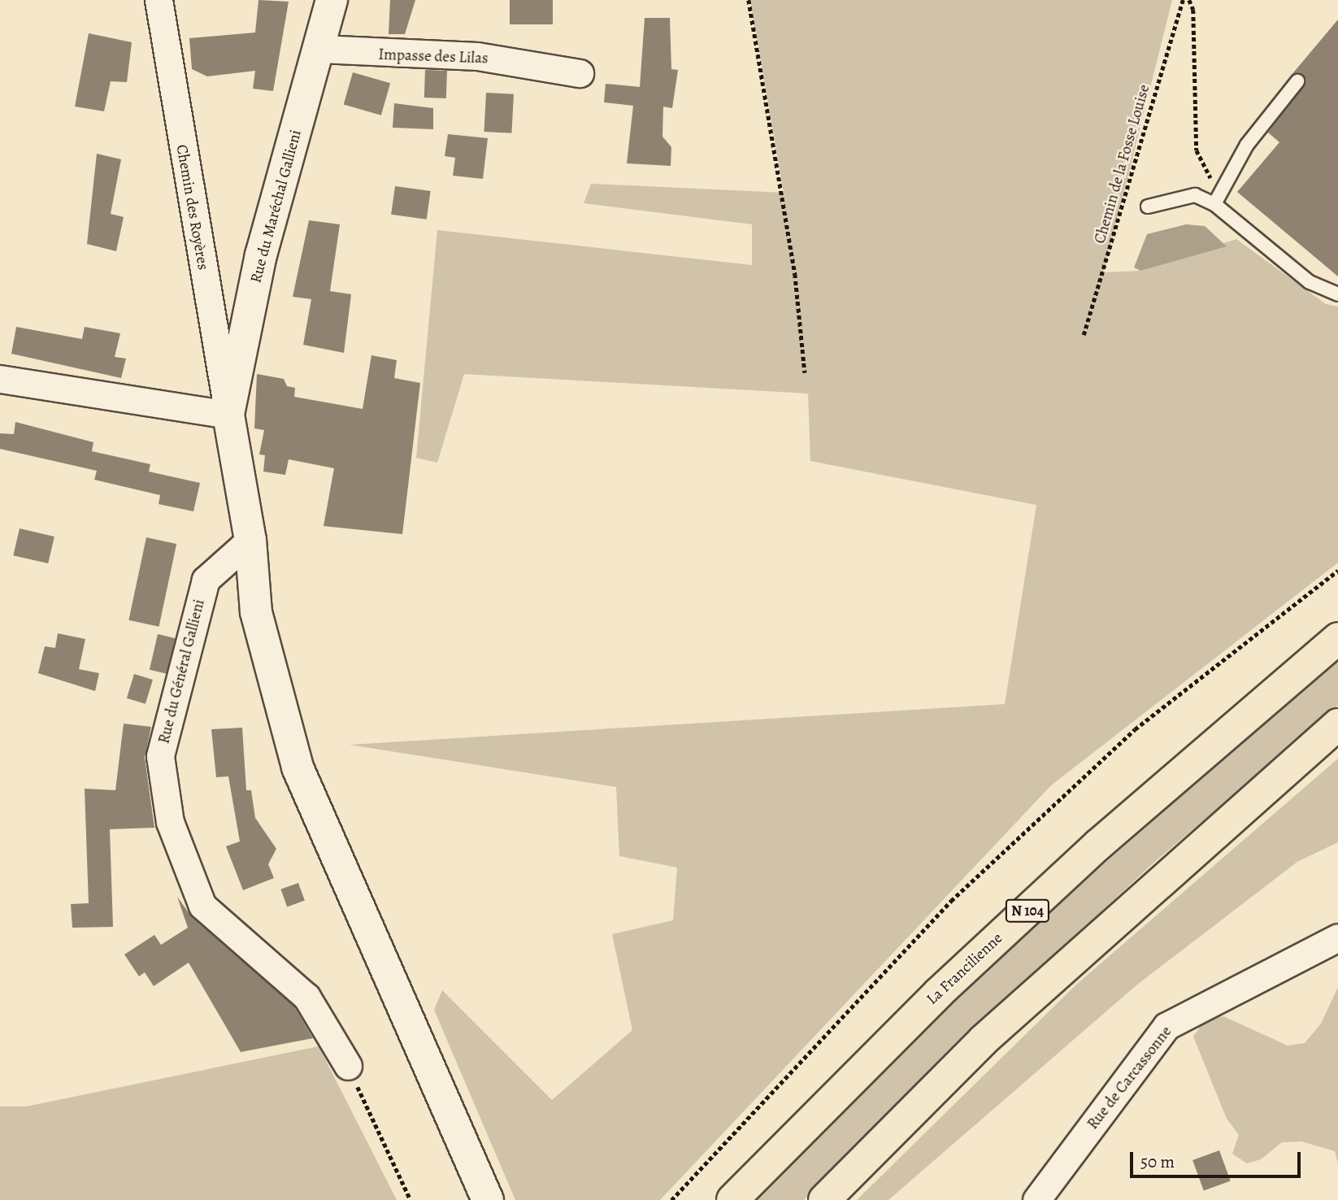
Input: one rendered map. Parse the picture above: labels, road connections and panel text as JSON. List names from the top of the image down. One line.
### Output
{"streets":{"highway":["N 104","La Francilienne"],"street":["Impasse des Lilas","Rue du Maréchal Gallieni","Chemin des Royères","Rue du Général Gallieni","Rue de Carcassonne"],"path":["Chemin de la Fosse Louise"]},"crossings":[["Impasse des Lilas","Rue du Maréchal Gallieni"],["Rue du Maréchal Gallieni","Chemin des Royères"]],"scale_bar":"50 m"}
